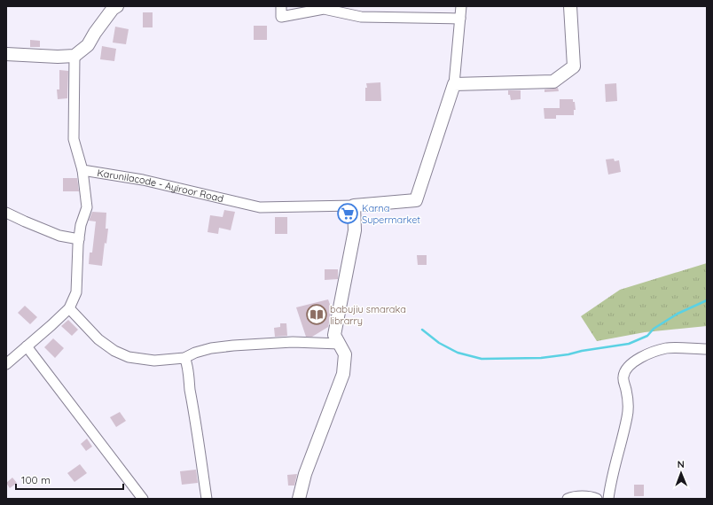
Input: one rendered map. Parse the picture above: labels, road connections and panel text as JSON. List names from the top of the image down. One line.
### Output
{"streets":{"street":["Karunilacode - Ayiroor Road"]},"places":{"supermarket":["Karna Supermarket"],"library":["babujiu smaraka librarry"]},"scale_bar":"100 m","north":"top"}
